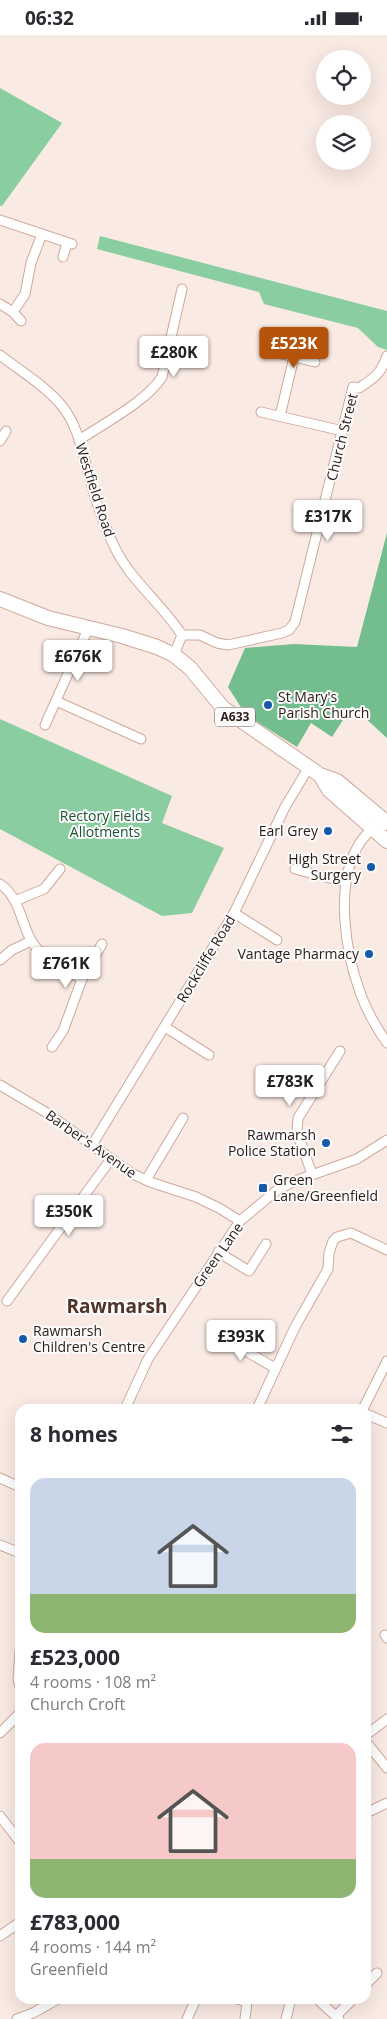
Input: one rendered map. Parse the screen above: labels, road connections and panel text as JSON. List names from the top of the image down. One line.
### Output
{"streets":{"main road":["A633"],"street":["Church Street","Westfield Road","Rockcliffe Road","Barber's Avenue","Green Lane"]},"crossings":[["Church Street","Westfield Road"],["A633","Rockcliffe Road"],["Rockcliffe Road","Barber's Avenue"],["Barber's Avenue","Green Lane"]],"districts":["Rawmarsh"],"parks":["Rectory Fields Allotments"],"places":{"other":["St Mary's Parish Church","Earl Grey","High Street Surgery","Vantage Pharmacy","Rawmarsh Police Station","Rawmarsh Children's Centre"],"transit":["Green Lane/Greenfield"]},"page":{"status":"06:32","price":["£523K","£280K","£317K","£676K","£761K","£783K","£350K","£393K"],"heading":"8 homes","list":[{"name":"£523,000","note":"4 rooms · 108 m² · Church Croft"},{"name":"£783,000","note":"4 rooms · 144 m² · Greenfield"}]}}
